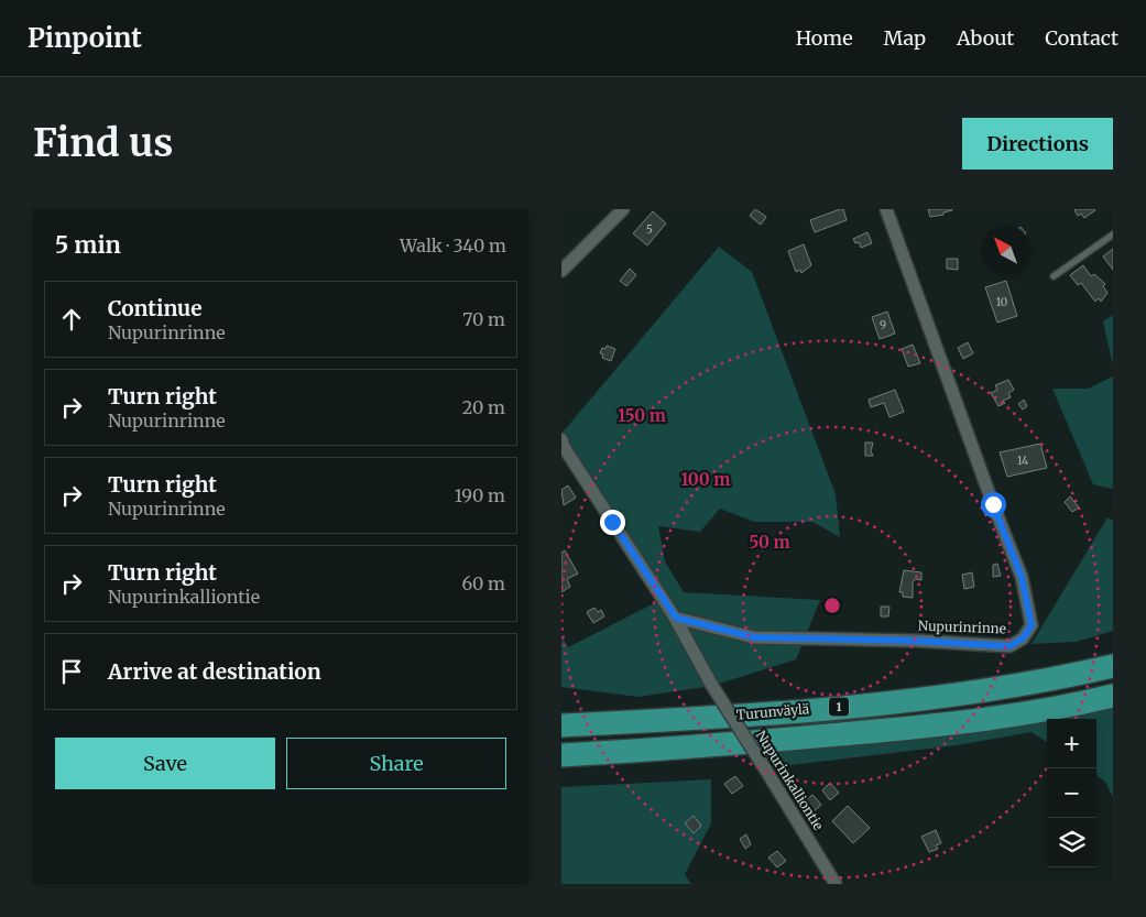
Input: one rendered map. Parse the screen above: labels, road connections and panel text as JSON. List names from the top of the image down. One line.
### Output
{"streets":{"highway":["1","Turunväylä"],"street":["Nupurinrinne","Nupurinkalliontie"]},"crossings":[["Nupurinrinne","Nupurinkalliontie"]],"house_numbers":["5","10","9","14"],"north":"top left","page":{"header":"Pinpoint","nav":["Home","Map","About","Contact"],"buttons":["Directions",["Save","Share"]],"title":"Find us","heading":["5 min","Walk · 340 m"],"list":[["Continue","Nupurinrinne","70 m"],["Turn right","Nupurinrinne","20 m"],["Turn right","Nupurinrinne","190 m"],["Turn right","Nupurinkalliontie","60 m"],"Arrive at destination"],"map_buttons":["+","−"]},"rings":["150 m","100 m","50 m"]}
